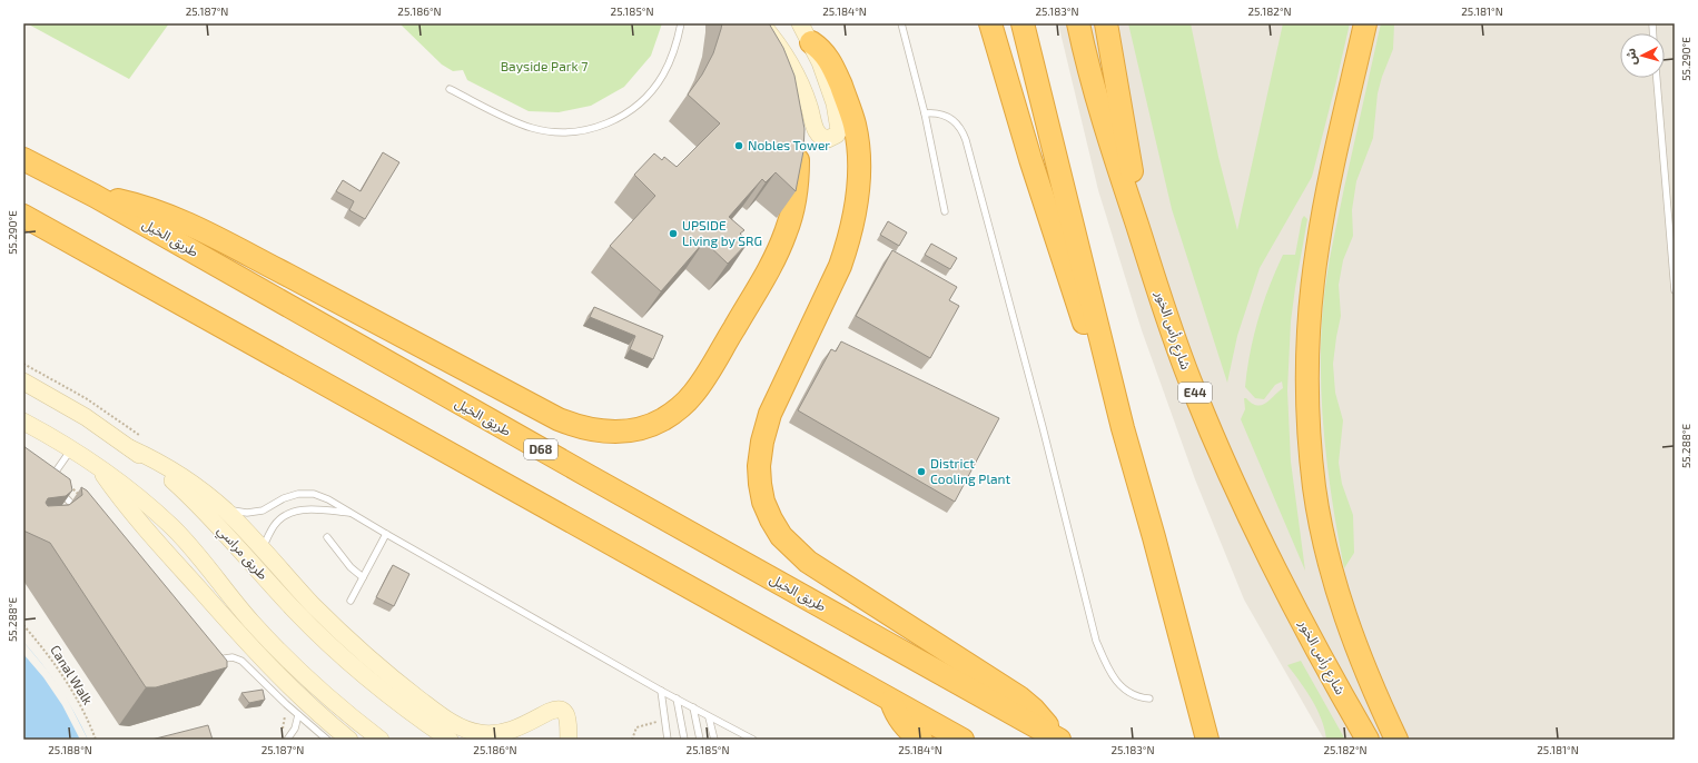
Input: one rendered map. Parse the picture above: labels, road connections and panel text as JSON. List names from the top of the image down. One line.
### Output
{"streets":{"highway":["طريق الخيل","شارع رأس الخور","E44","D68"],"street":["طريق مراسي"],"path":["Canal Walk"]},"parks":["Bayside Park 7"],"places":["Nobles Tower","UPSIDE Living by SRG","District Cooling Plant"],"north":"left","coordinates":["25.187°N","25.186°N","25.185°N","25.184°N","25.183°N","25.182°N","25.181°N","55.290°E","55.288°E","25.188°N"]}
